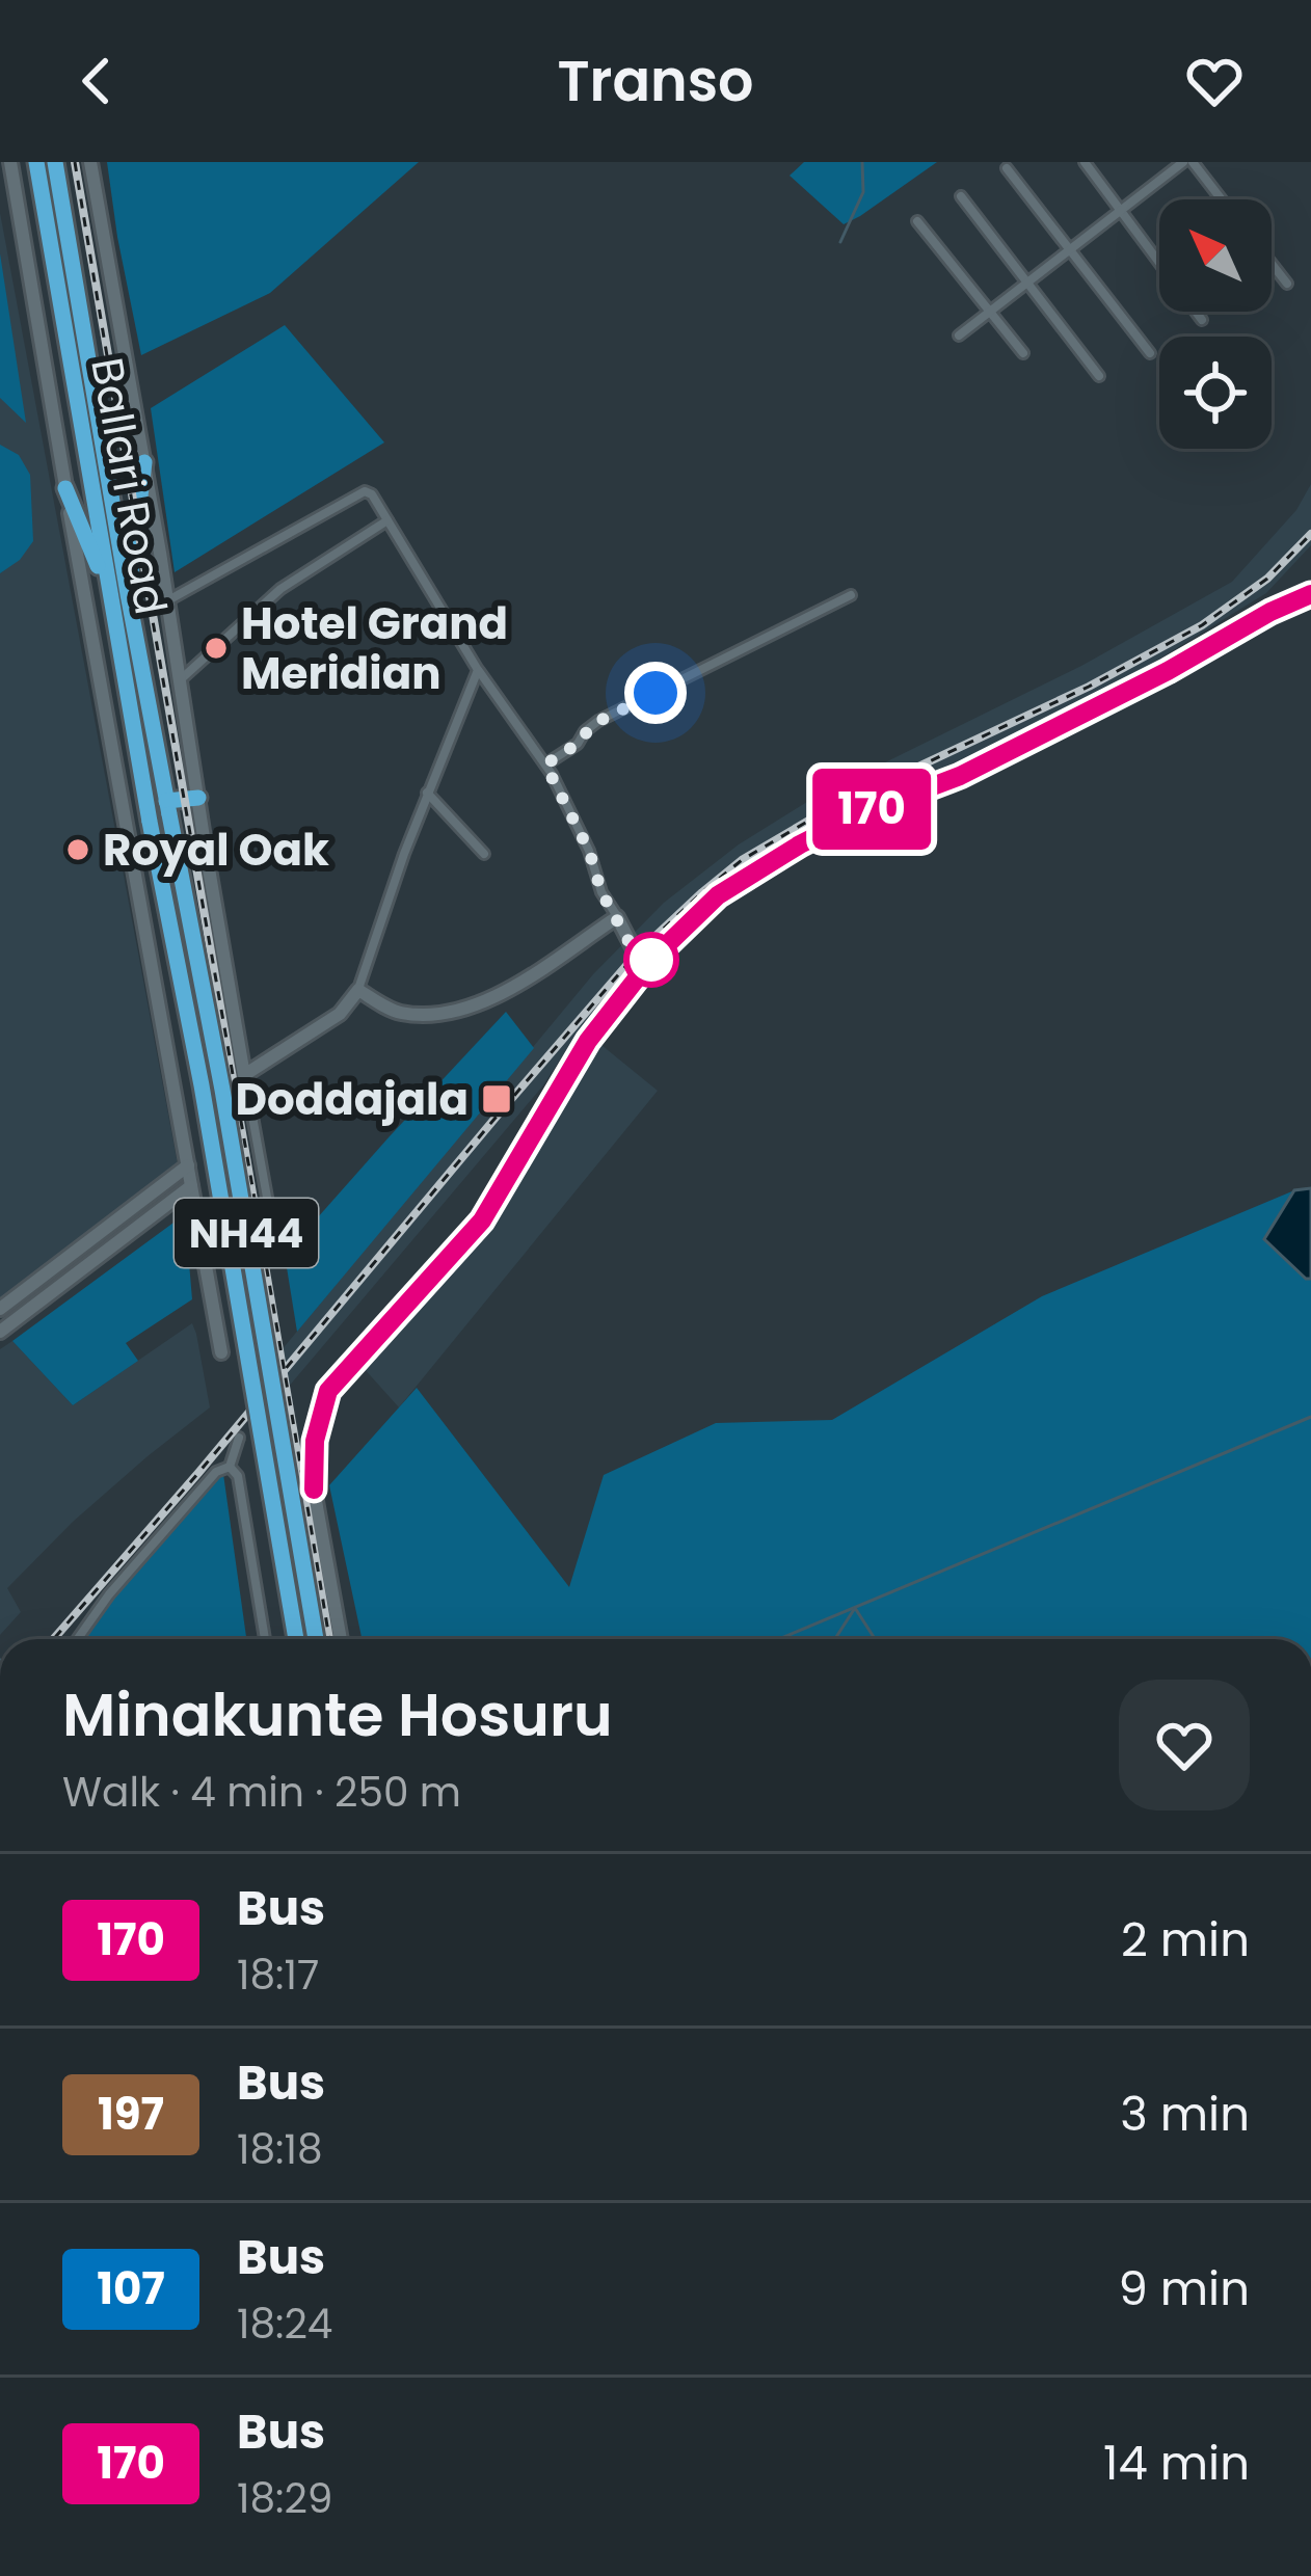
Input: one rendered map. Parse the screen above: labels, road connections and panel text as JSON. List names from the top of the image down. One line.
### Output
{"streets":{"highway":["Ballari Road","NH44"]},"crossings":[["Ballari Road","NH44"]],"places":{"other":["Hotel Grand Meridian","Royal Oak"],"transit":["Doddajala"]},"lines":["bus line 170"],"north":"top left","page":{"header":"Transo","on_map":"170","heading":["Minakunte Hosuru","Walk · 4 min · 250 m"],"list":[{"mark":"170","name":"Bus","note":"18:17","value":"2 min"},{"mark":"197","name":"Bus","note":"18:18","value":"3 min"},{"mark":"107","name":"Bus","note":"18:24","value":"9 min"},{"mark":"170","name":"Bus","note":"18:29","value":"14 min"}]}}
